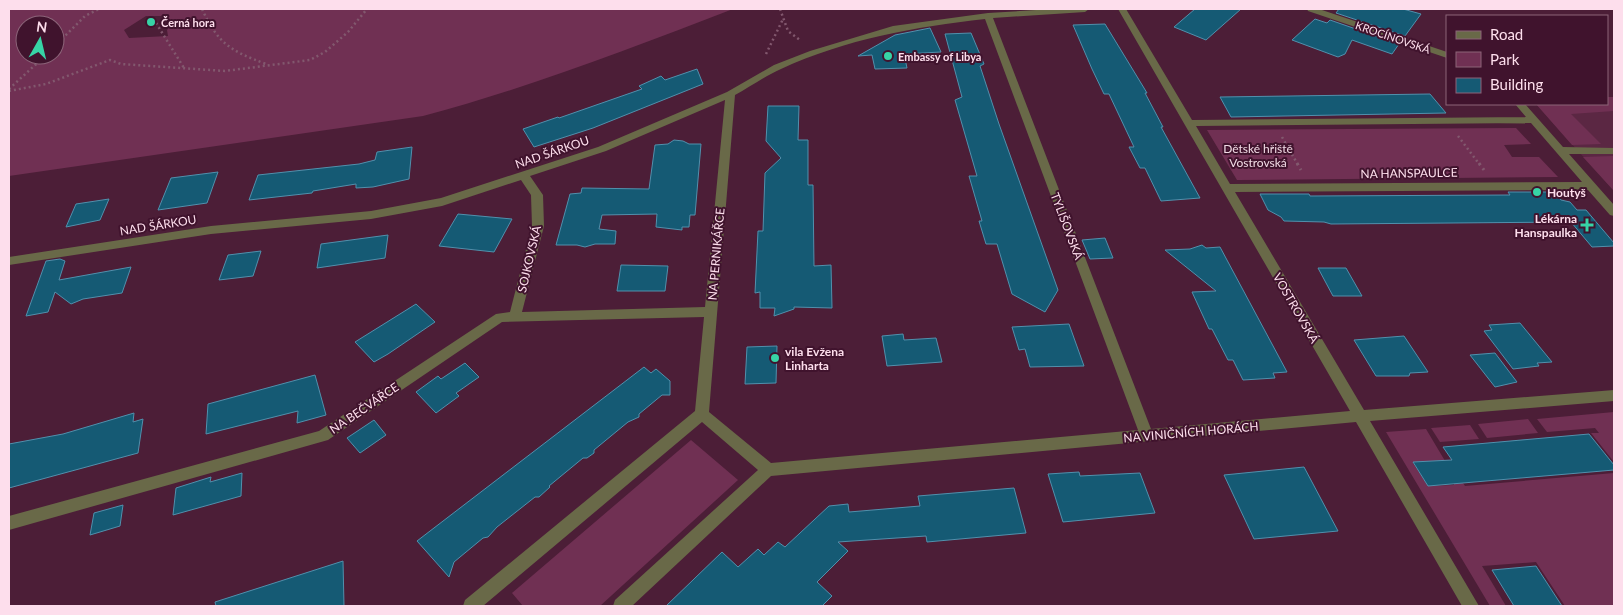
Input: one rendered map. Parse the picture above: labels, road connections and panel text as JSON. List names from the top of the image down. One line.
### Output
{"streets":{"street":["KROCÍNOVSKÁ","NAD ŠÁRKOU","NA HANSPAULCE","TYLIŠOVSKÁ","NA PERNIKÁŘCE","SOJKOVSKÁ","VOSTROVSKÁ","NA BEČVÁŘCE","NA VINIČNÍCH HORÁCH"]},"crossings":[["NAD ŠÁRKOU","TYLIŠOVSKÁ"],["NAD ŠÁRKOU","NA PERNIKÁŘCE"],["NAD ŠÁRKOU","SOJKOVSKÁ"],["NA HANSPAULCE","VOSTROVSKÁ"],["TYLIŠOVSKÁ","NA VINIČNÍCH HORÁCH"],["NA PERNIKÁŘCE","NA BEČVÁŘCE"],["SOJKOVSKÁ","NA BEČVÁŘCE"],["VOSTROVSKÁ","NA VINIČNÍCH HORÁCH"]],"parks":["Dětské hřiště Vostrovská"],"places":{"other":["Černá hora","Embassy of Libya","Houtyš","vila Evžena Linharta"],"health":["Lékárna Hanspaulka"]},"legend":["Road","Park","Building"],"north":"top"}
